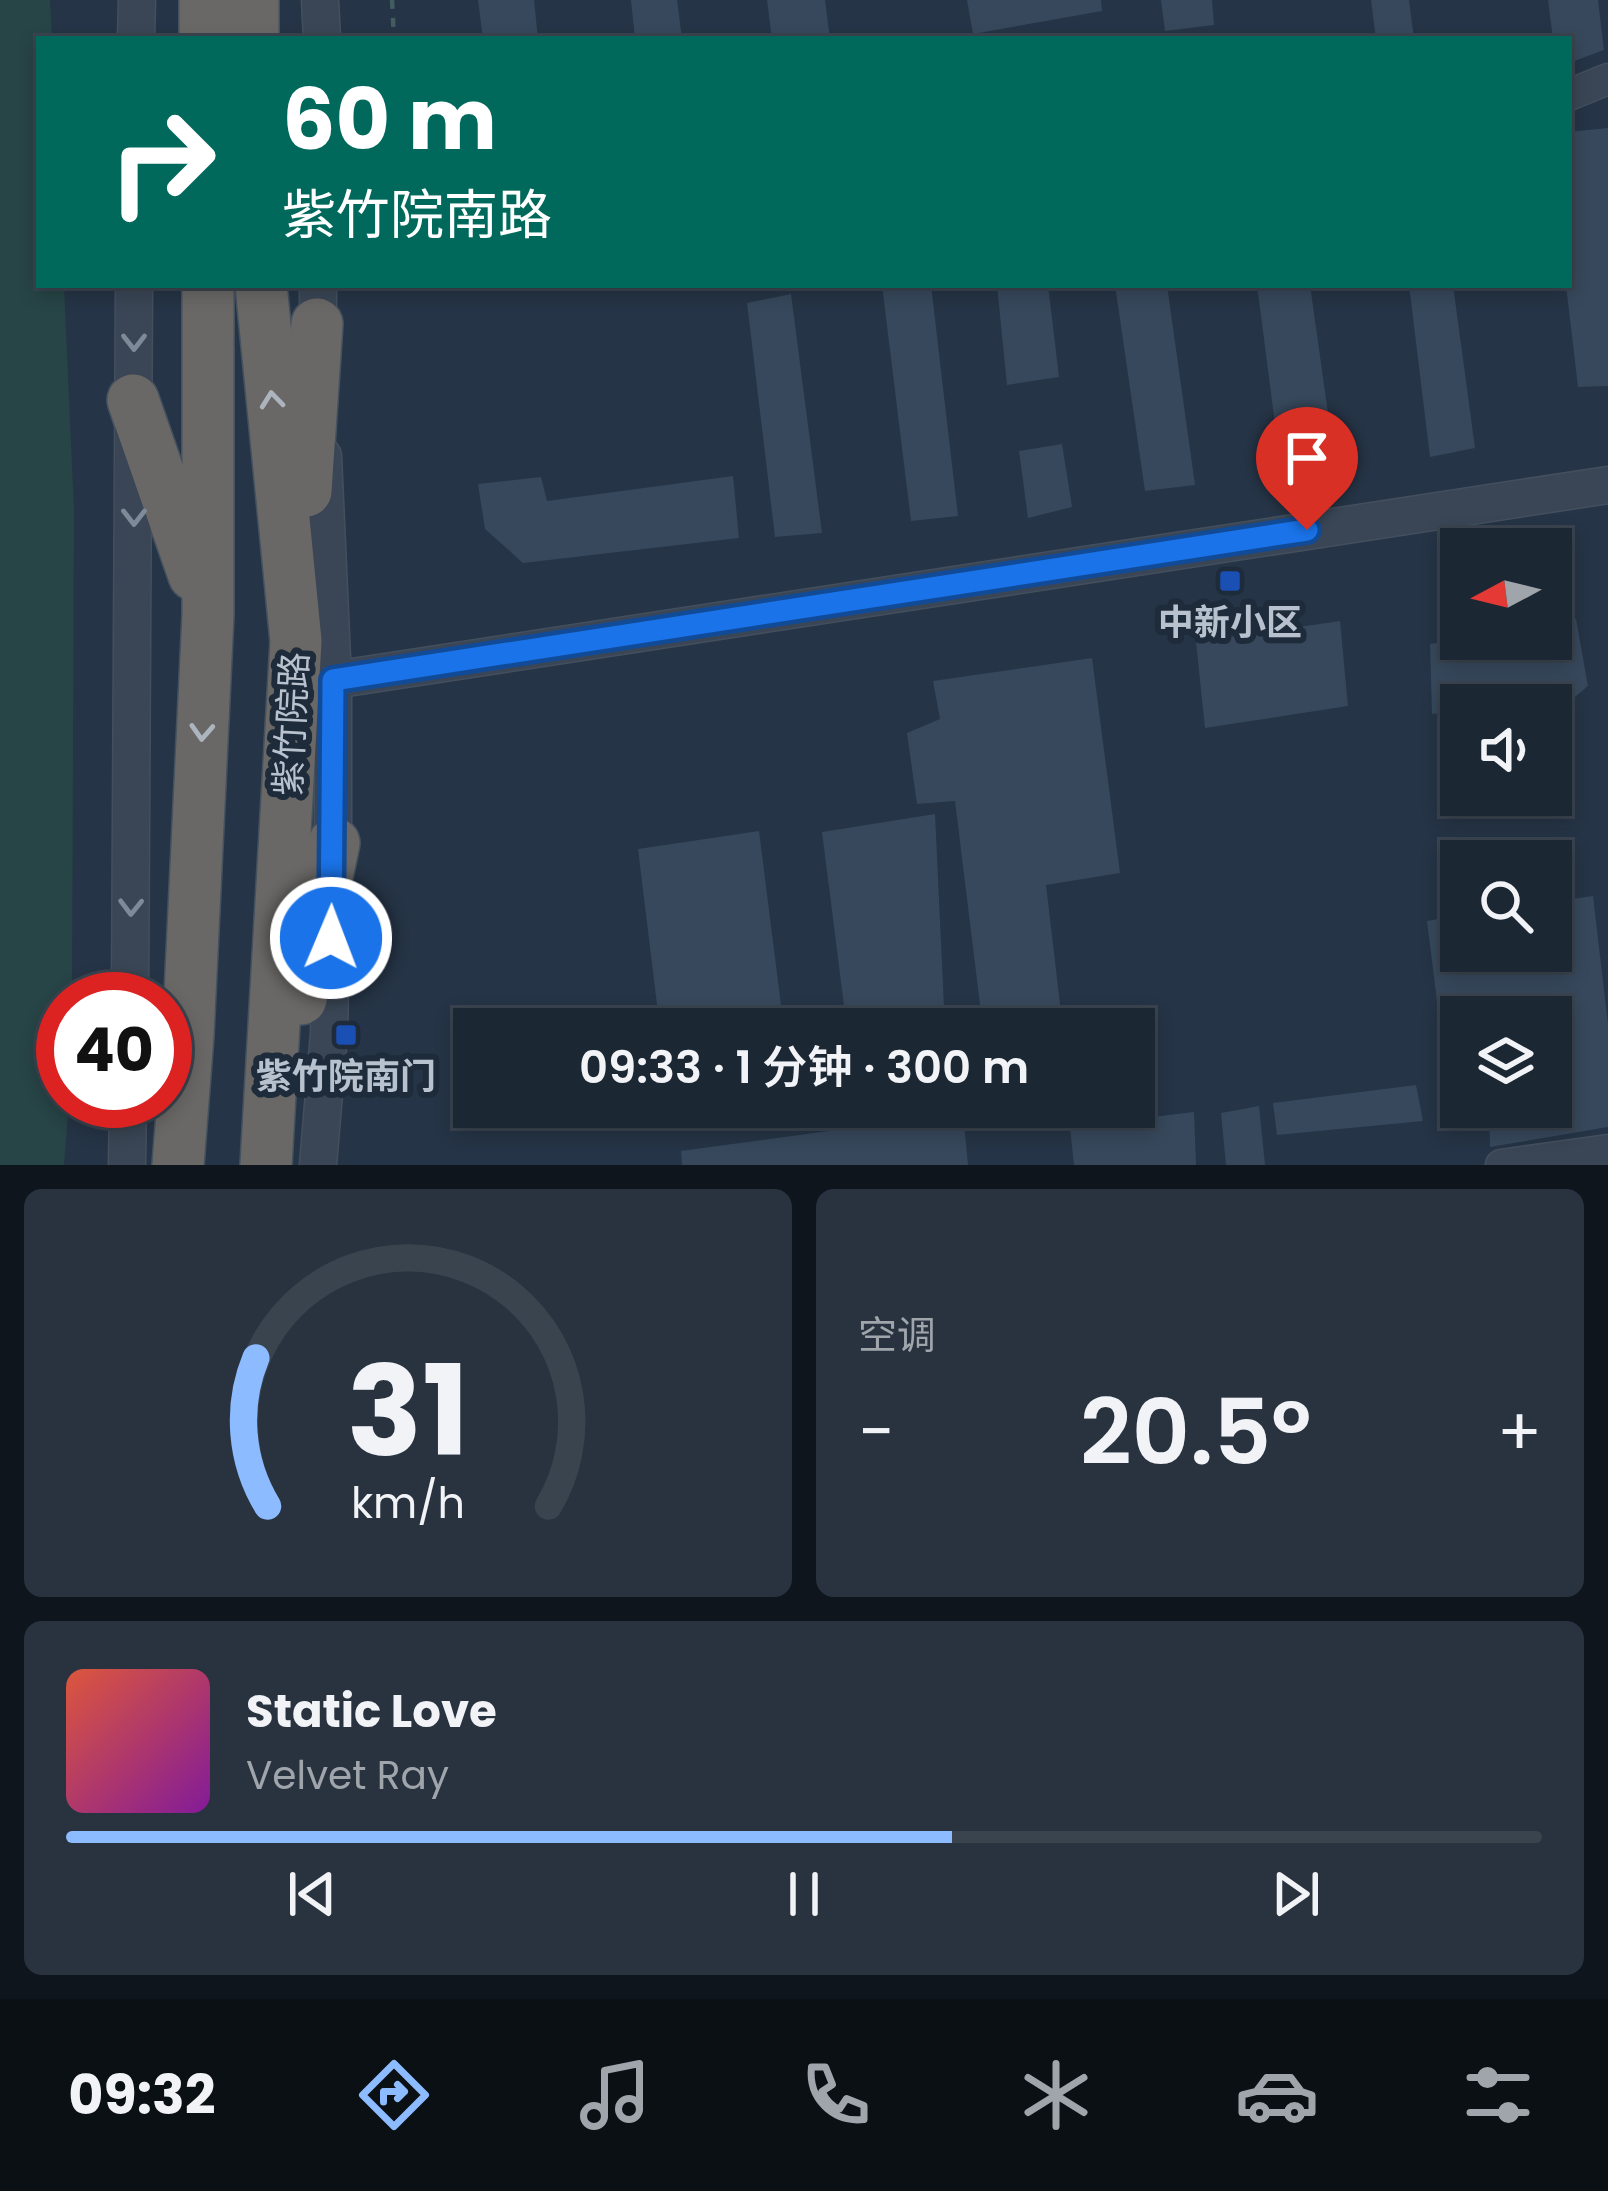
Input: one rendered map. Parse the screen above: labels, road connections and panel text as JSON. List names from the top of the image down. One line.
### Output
{"streets":{"highway":["紫竹院路"]},"places":{"transit":["中新小区","紫竹院南门"]},"north":"left","page":{"turn":["60 m","紫竹院南路"],"limit":"40","trip":"09:33 · 1 分钟 · 300 m","tile":"空调","heat":["−","20.5°","+"],"song":["Static Love","Velvet Ray"],"tabs":"09:32","gauge":["31","km/h"]}}
